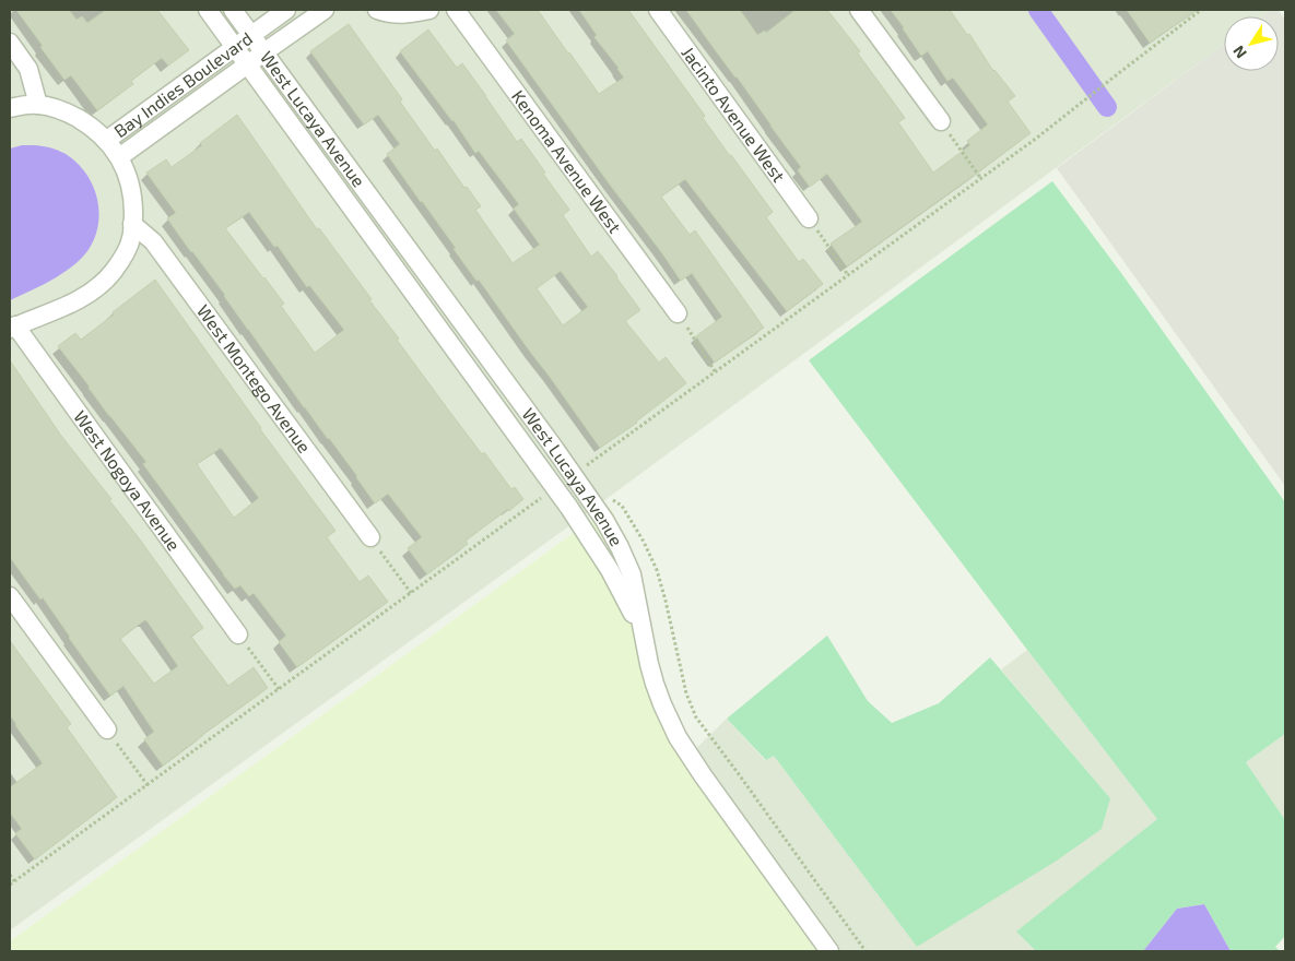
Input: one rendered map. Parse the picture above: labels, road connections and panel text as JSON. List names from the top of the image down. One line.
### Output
{"streets":{"street":["Bay Indies Boulevard","Jacinto Avenue West","West Lucaya Avenue","Kenoma Avenue West","West Montego Avenue","West Nogoya Avenue"]},"crossings":[["Bay Indies Boulevard","West Lucaya Avenue"],["Bay Indies Boulevard","West Montego Avenue"],["Bay Indies Boulevard","West Nogoya Avenue"]],"north":"bottom left"}
